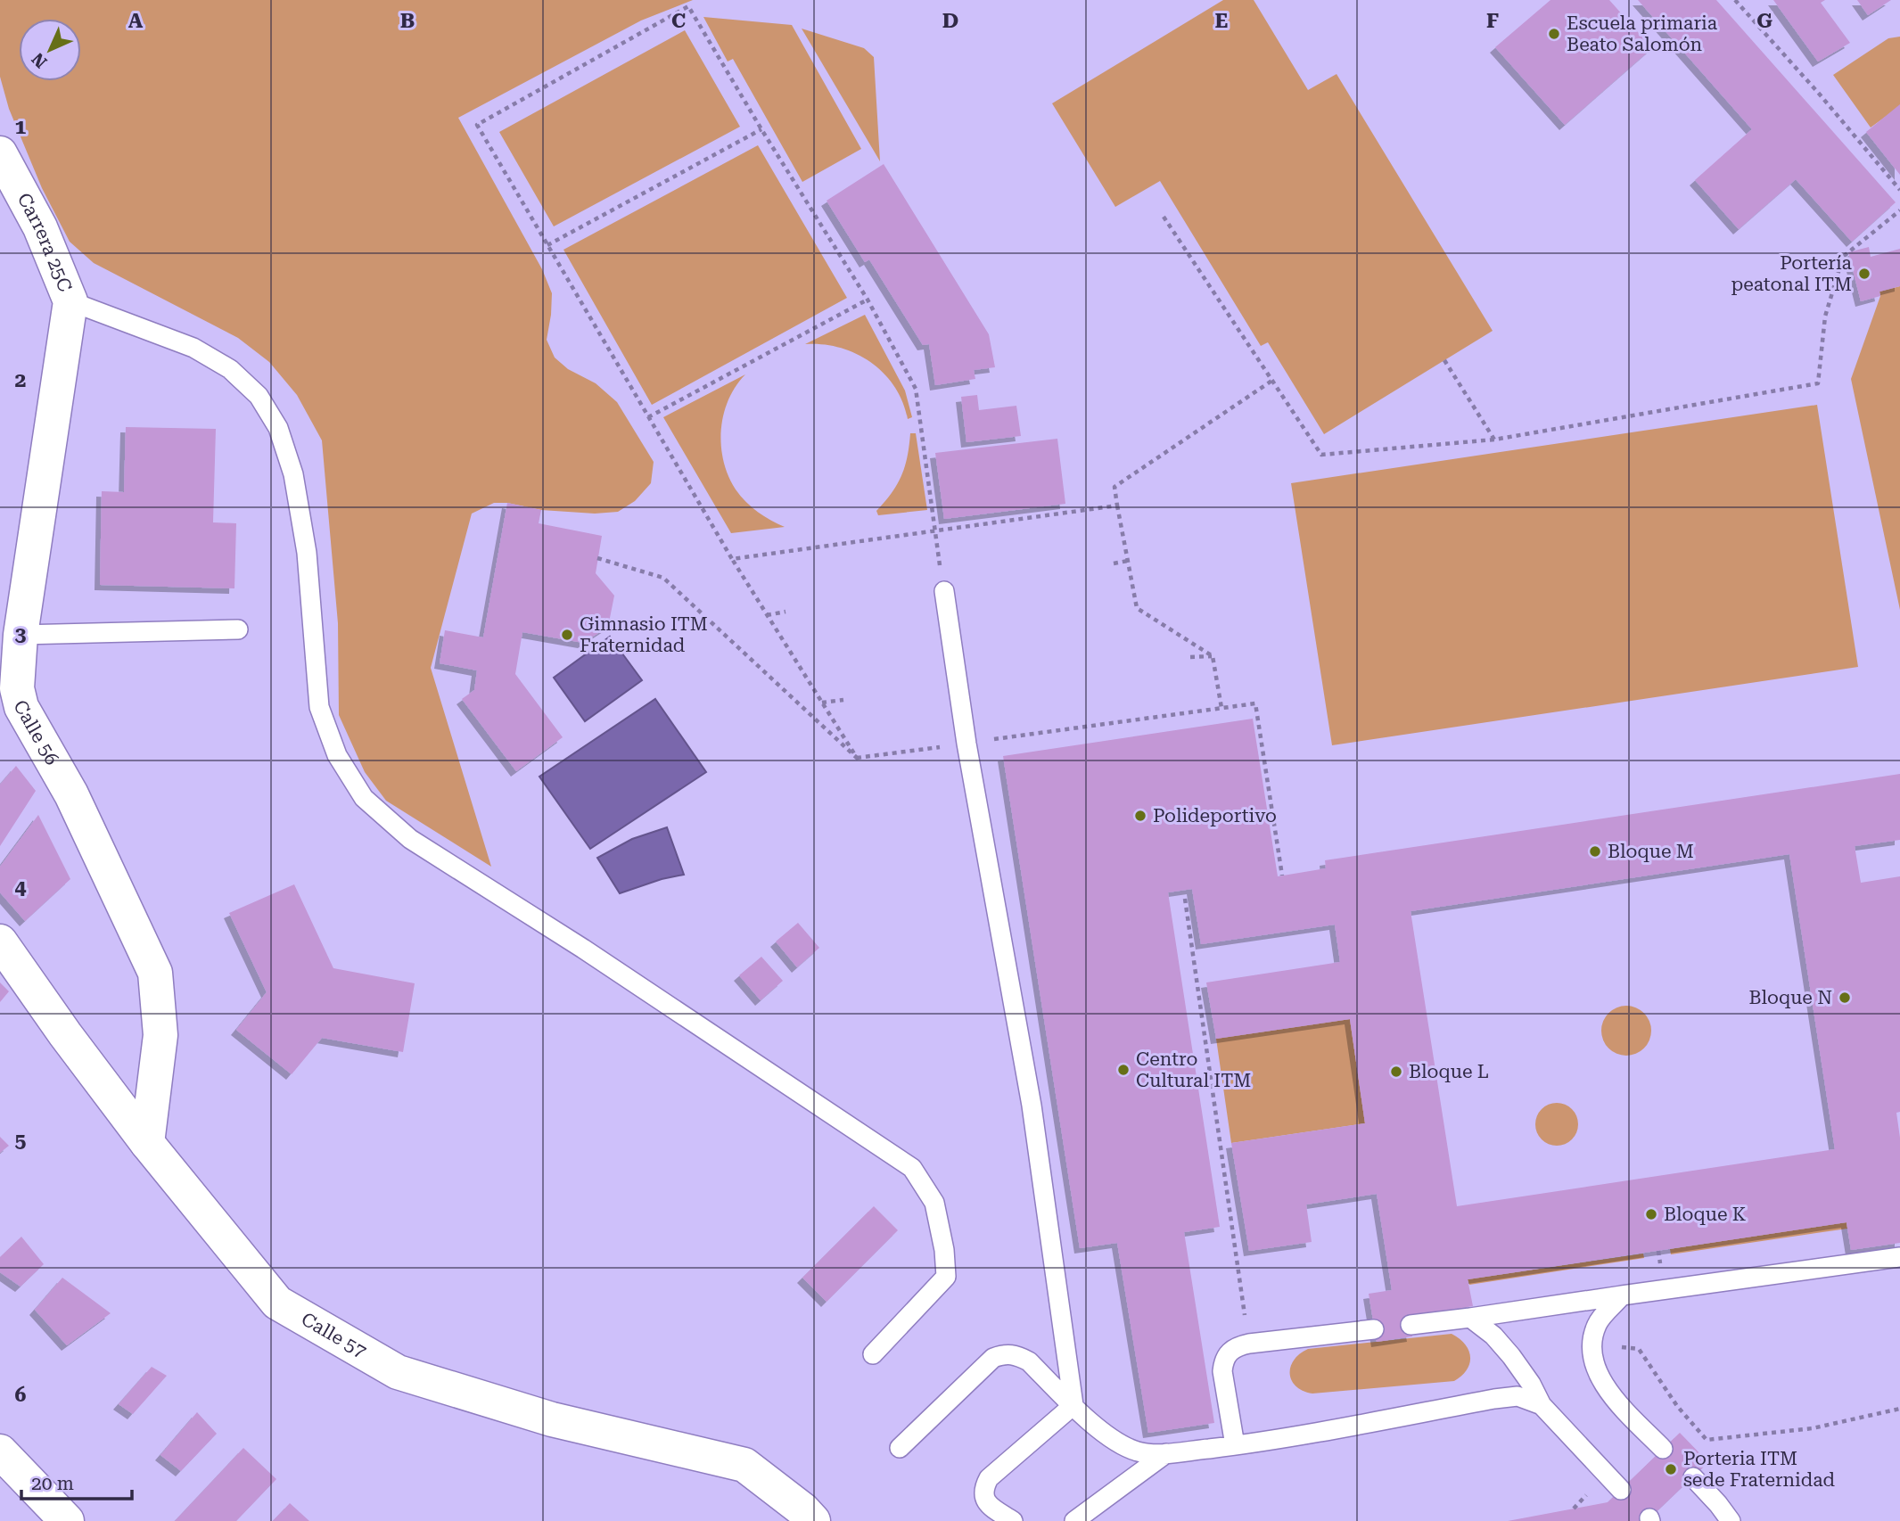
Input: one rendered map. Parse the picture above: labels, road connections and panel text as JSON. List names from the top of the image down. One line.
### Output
{"streets":{"street":["Carrera 25C","Calle 56","Calle 57"]},"crossings":[["Carrera 25C","Calle 56"],["Calle 56","Calle 57"]],"places":["Escuela primaria Beato Salomón","Portería peatonal ITM","Gimnasio ITM Fraternidad","Polideportivo","Bloque M","Bloque N","Centro Cultural ITM","Bloque L","Bloque K","Porteria ITM sede Fraternidad"],"scale_bar":"20 m","north":"bottom left","grid":{"columns":["A","B","C","D","E","F","G"],"rows":["1","2","3","4","5","6"]}}
